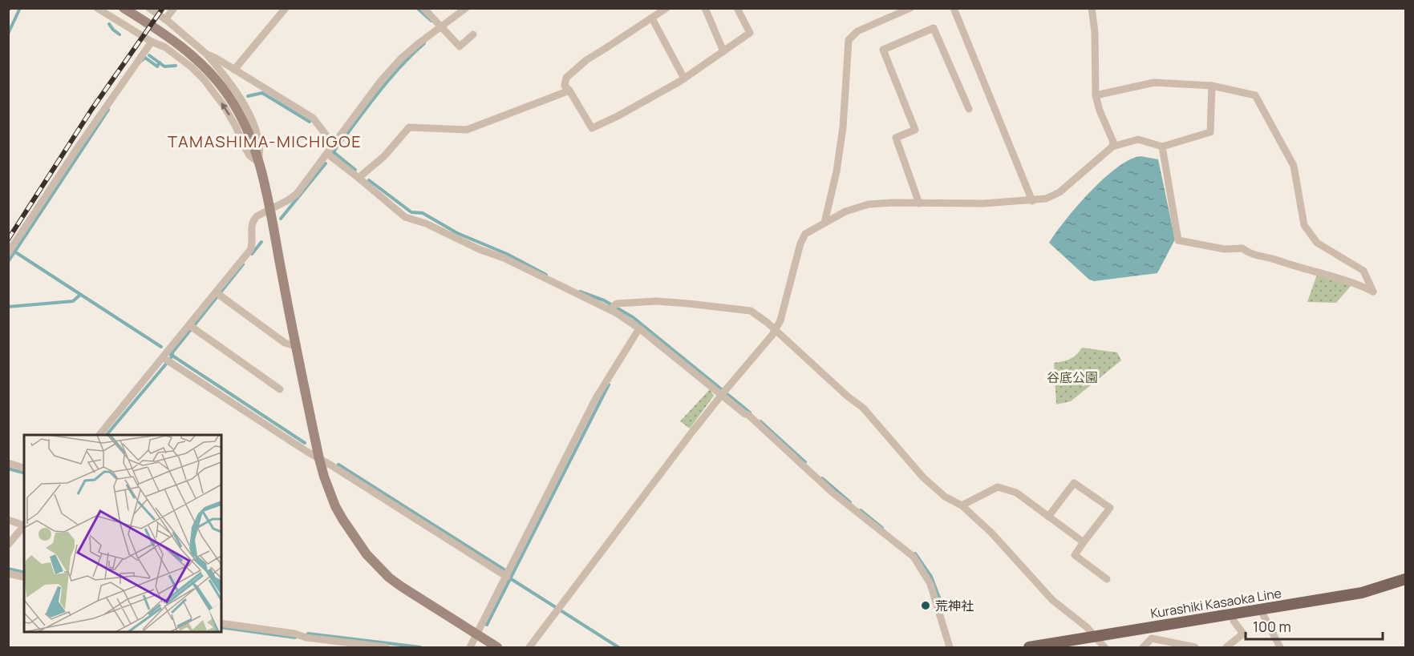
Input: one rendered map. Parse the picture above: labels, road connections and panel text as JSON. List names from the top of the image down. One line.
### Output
{"streets":{"main road":["Kurashiki Kasaoka Line"]},"districts":["TAMASHIMA-MICHIGOE"],"parks":["谷底公園"],"places":["荒神社"],"scale_bar":"100 m"}
